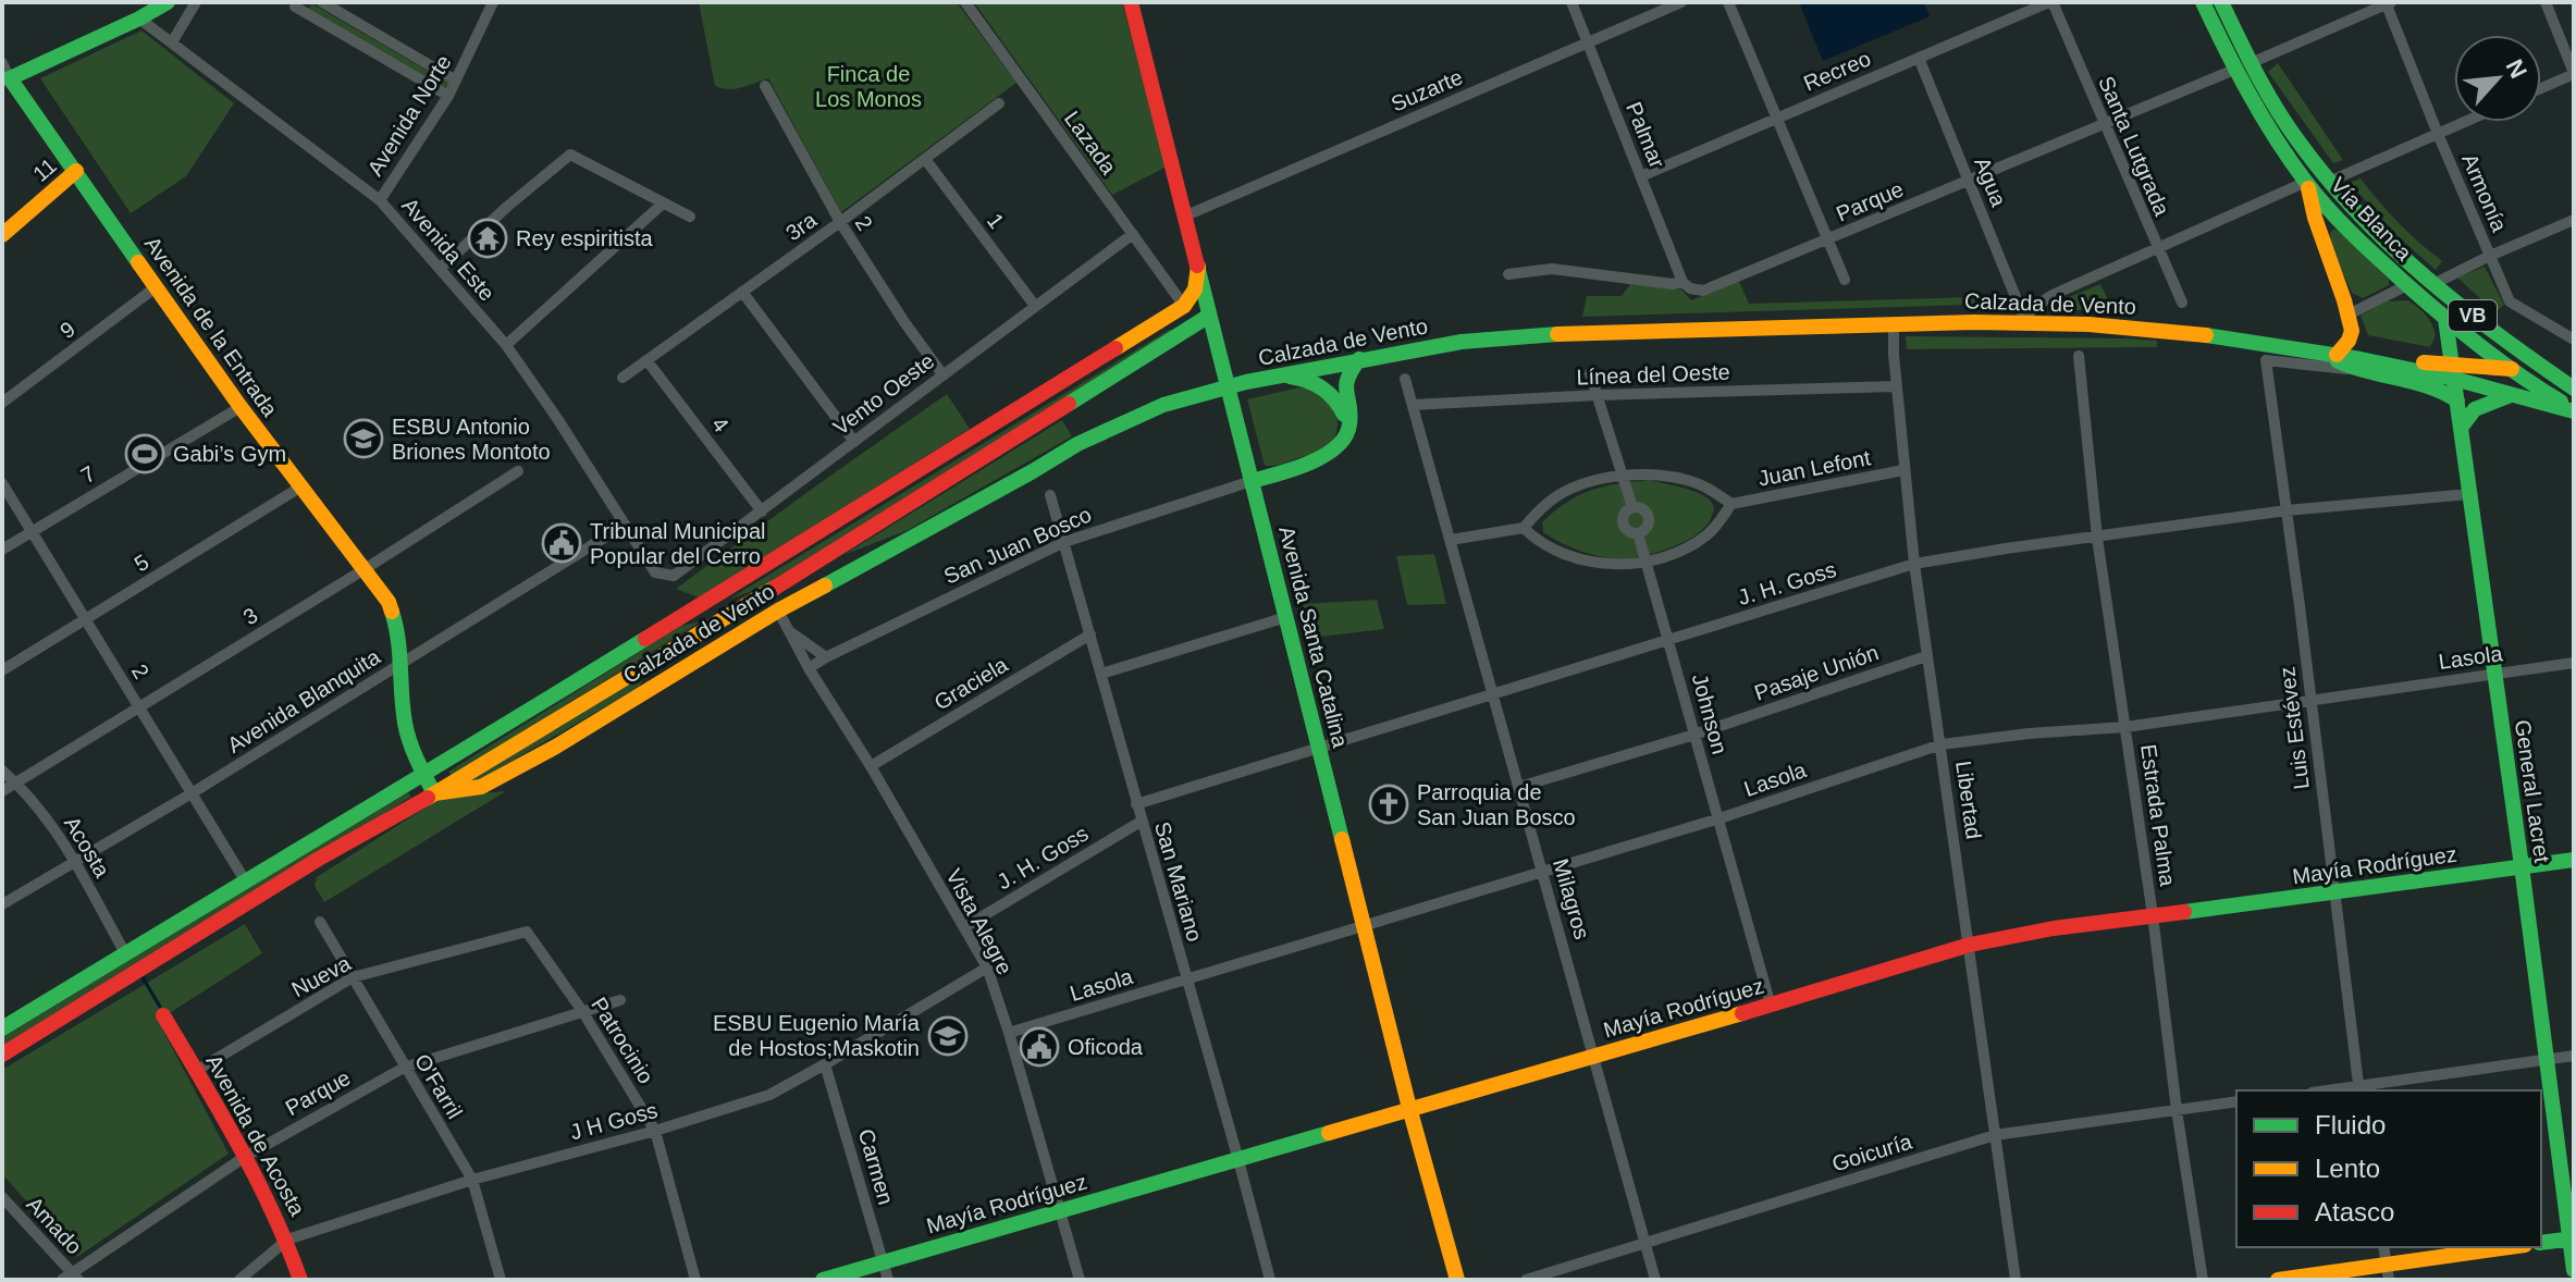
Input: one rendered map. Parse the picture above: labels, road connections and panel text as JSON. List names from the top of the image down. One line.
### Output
{"streets":{"main road":["11","Vía Blanca","Calzada de Vento","VB","Avenida de la Entrada","Avenida Santa Catalina","General Lacret","Mayía Rodríguez","Avenida de Acosta"],"street":["Recreo","Suzarte","Avenida Norte","Palmar","Lazada","Santa Lutgrada","Agua","Armonía","Parque","1","2","3ra","Avenida Este","9","Línea del Oeste","Vento Oeste","4","Juan Lefont","7","San Juan Bosco","5","J. H. Goss","3","Lasola","Pasaje Unión","Graciela","Avenida Blanquita","Johnson","Luis Estévez","Libertad","Estrada Palma","Acosta","San Mariano","Milagros","Vista Alegre","Nueva","Patrocinio","O'Farril","J H Goss","Goicuría","Carmen","Amado"]},"crossings":[["Recreo","Palmar"],["Recreo","Santa Lutgrada"],["Recreo","Agua"],["Suzarte","Palmar"],["Suzarte","Avenida Santa Catalina"],["Avenida Norte","Avenida Este"],["Palmar","Parque"],["Lazada","Calzada de Vento"],["Lazada","Vento Oeste"],["Santa Lutgrada","Parque"],["11","Avenida de la Entrada"],["Agua","Parque"],["Agua","Calzada de Vento"],["Parque","Vía Blanca"],["Parque","Patrocinio"],["Parque","O'Farril"],["Parque","Avenida de Acosta"],["Parque","Amado"],["1","3ra"],["1","Vento Oeste"],["2","3ra"],["2","Calzada de Vento"],["2","Vento Oeste"],["2","7"],["2","5"],["2","3"],["2","Avenida Blanquita"],["3ra","4"],["Avenida Este","Vento Oeste"],["Avenida Este","Avenida Blanquita"],["Calzada de Vento","Avenida de la Entrada"],["Calzada de Vento","Avenida Santa Catalina"],["Calzada de Vento","Libertad"],["Calzada de Vento","Acosta"],["Calzada de Vento","Vista Alegre"],["VB","General Lacret"],["Avenida de la Entrada","9"],["Avenida de la Entrada","7"],["Avenida de la Entrada","5"],["Avenida de la Entrada","3"],["Avenida de la Entrada","Avenida Blanquita"],["Línea del Oeste","Johnson"],["Línea del Oeste","Libertad"],["Línea del Oeste","Milagros"],["Vento Oeste","4"],["Juan Lefont","Johnson"],["Juan Lefont","Libertad"],["San Juan Bosco","Avenida Santa Catalina"],["San Juan Bosco","San Mariano"],["San Juan Bosco","Vista Alegre"],["J. H. Goss","Avenida Santa Catalina"],["J. H. Goss","Johnson"],["J. H. Goss","Luis Estévez"],["J. H. Goss","General Lacret"],["J. H. Goss","Libertad"],["J. H. Goss","Estrada Palma"],["J. H. Goss","San Mariano"],["J. H. Goss","Milagros"],["J. H. Goss","Vista Alegre"],["3","Acosta"],["Avenida Santa Catalina","Lasola"],["Avenida Santa Catalina","Mayía Rodríguez"],["Lasola","Johnson"],["Lasola","Luis Estévez"],["Lasola","General Lacret"],["Lasola","Libertad"],["Lasola","Estrada Palma"],["Lasola","San Mariano"],["Lasola","Milagros"],["Lasola","Vista Alegre"],["Pasaje Unión","Johnson"],["Pasaje Unión","Libertad"],["Pasaje Unión","Milagros"],["Graciela","San Mariano"],["Graciela","Vista Alegre"],["Avenida Blanquita","Acosta"],["Johnson","Mayía Rodríguez"],["Luis Estévez","Mayía Rodríguez"],["General Lacret","Mayía Rodríguez"],["Libertad","Mayía Rodríguez"],["Libertad","Goicuría"],["Estrada Palma","Mayía Rodríguez"],["Estrada Palma","Goicuría"],["Mayía Rodríguez","San Mariano"],["Mayía Rodríguez","Milagros"],["Mayía Rodríguez","Vista Alegre"],["Mayía Rodríguez","Carmen"],["Milagros","Goicuría"],["Vista Alegre","J H Goss"],["Nueva","Patrocinio"],["Nueva","O'Farril"],["Nueva","Avenida de Acosta"],["Patrocinio","J H Goss"],["O'Farril","J H Goss"],["J H Goss","Avenida de Acosta"],["J H Goss","Carmen"]],"parks":["Finca de Los Monos"],"places":{"temple":["Rey espiritista"],"school or university":["ESBU Antonio Briones Montoto","ESBU Eugenio María de Hostos;Maskotin"],"sports":["Gabi’s Gym"],"public building":["Tribunal Municipal Popular del Cerro","Oficoda"],"church":["Parroquia de San Juan Bosco"]},"legend":["Fluido","Lento","Atasco"],"north":"top right"}
